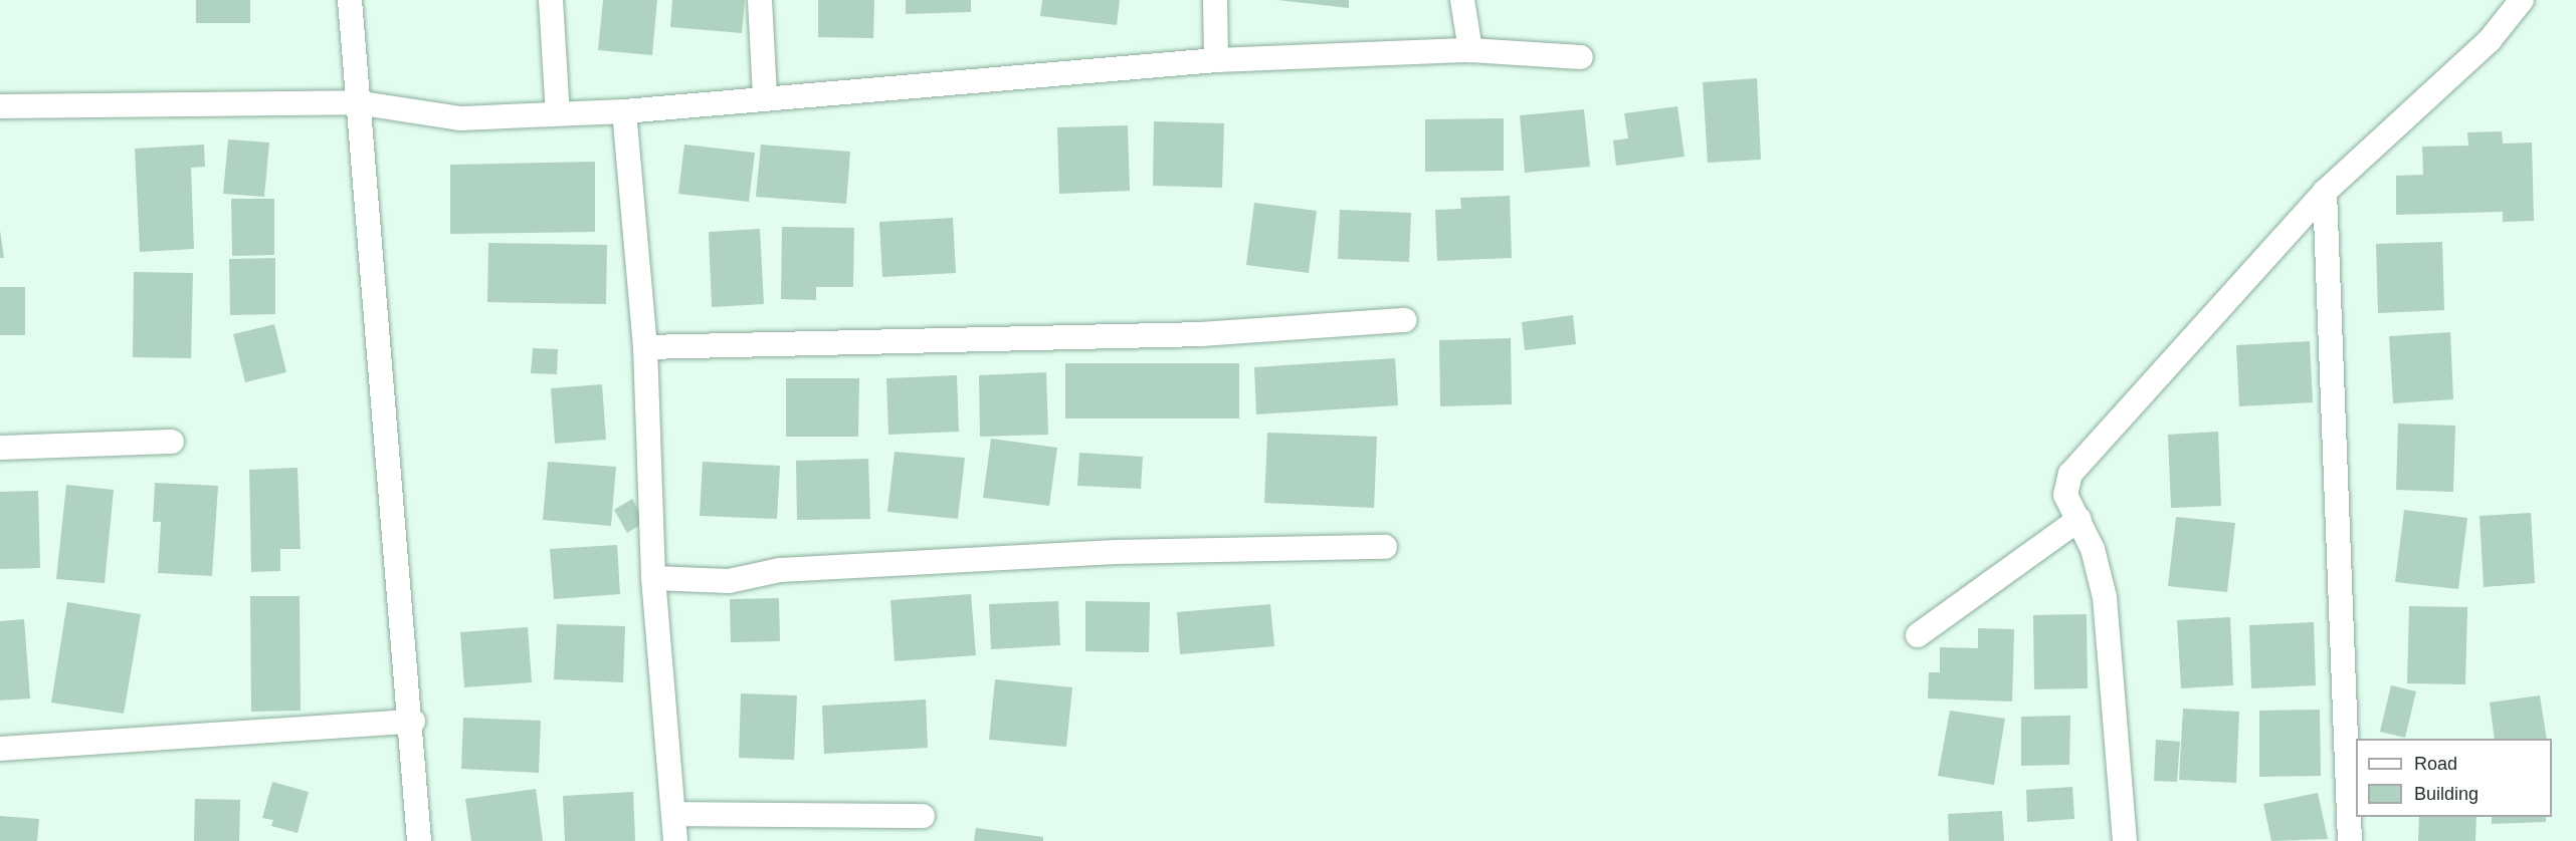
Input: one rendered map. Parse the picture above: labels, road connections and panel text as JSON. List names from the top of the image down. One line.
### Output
{"legend":["Road","Building"]}
